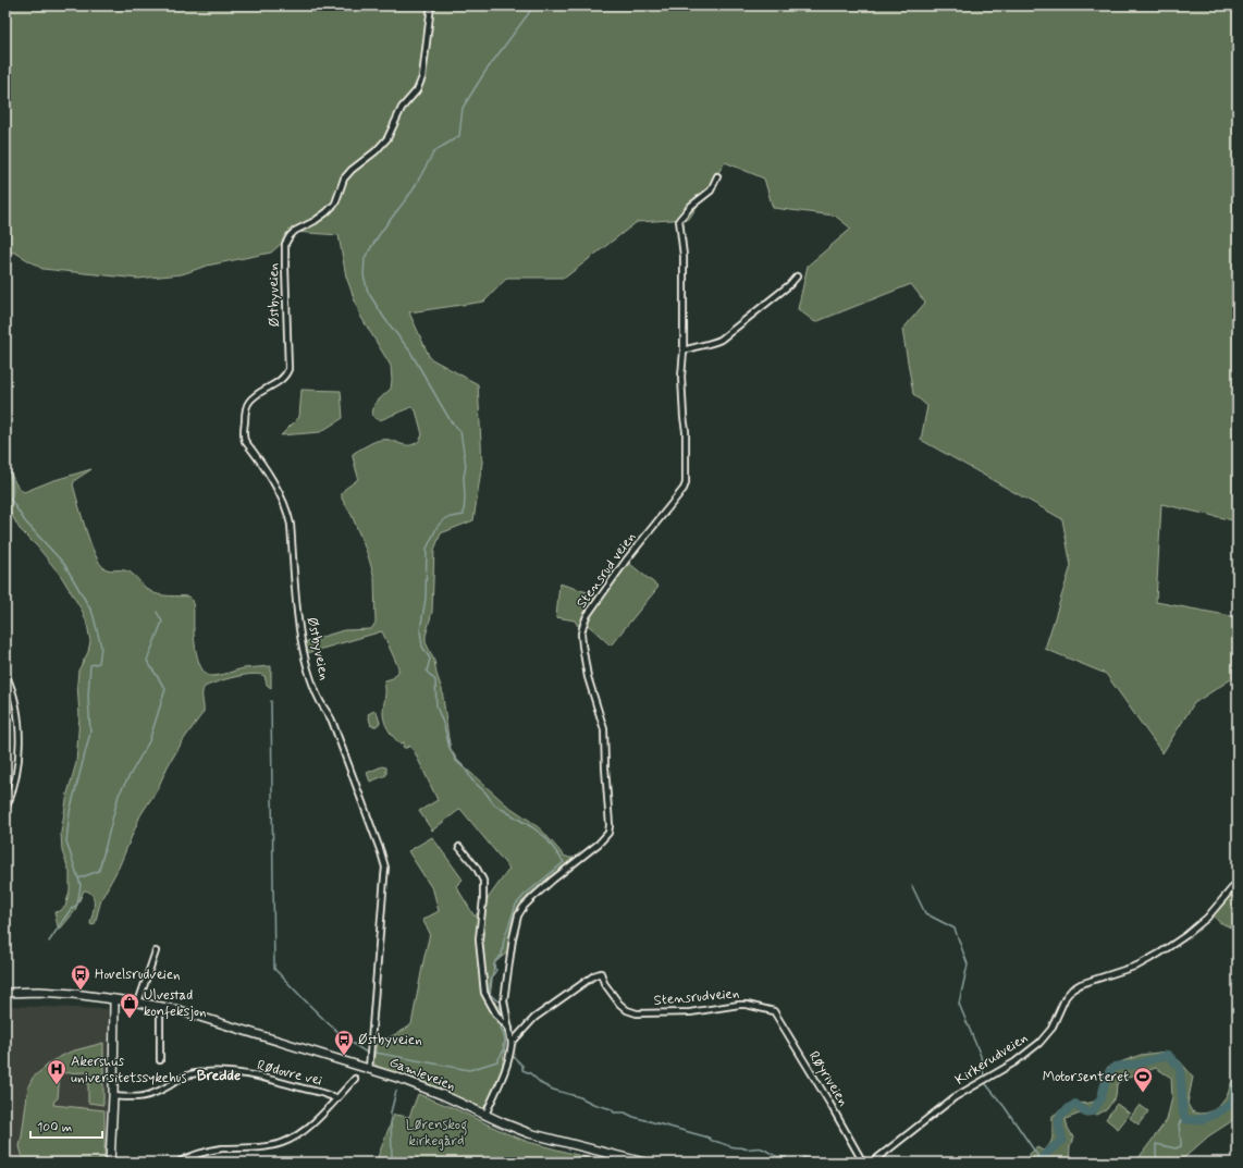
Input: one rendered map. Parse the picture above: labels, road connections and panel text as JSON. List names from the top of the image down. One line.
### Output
{"streets":{"main road":["Gamleveien"],"street":["Østbyveien","Stensrud veien","Stensrudveien","Kirkerudveien","Rødovre vei","Røyriveien"]},"crossings":[["Østbyveien","Gamleveien"],["Stensrud veien","Stensrudveien"],["Stensrud veien","Gamleveien"],["Stensrudveien","Røyriveien"]],"districts":["Bredde"],"parks":["Lørenskog kirkegård"],"places":{"bus stop":["Hovelsrudveien","Østbyveien"],"shop":["Ulvestad konfeksjon"],"hospital":["Akershus universitetssykehus"],"sports":["Motorsenteret"]},"scale_bar":"100 m"}
